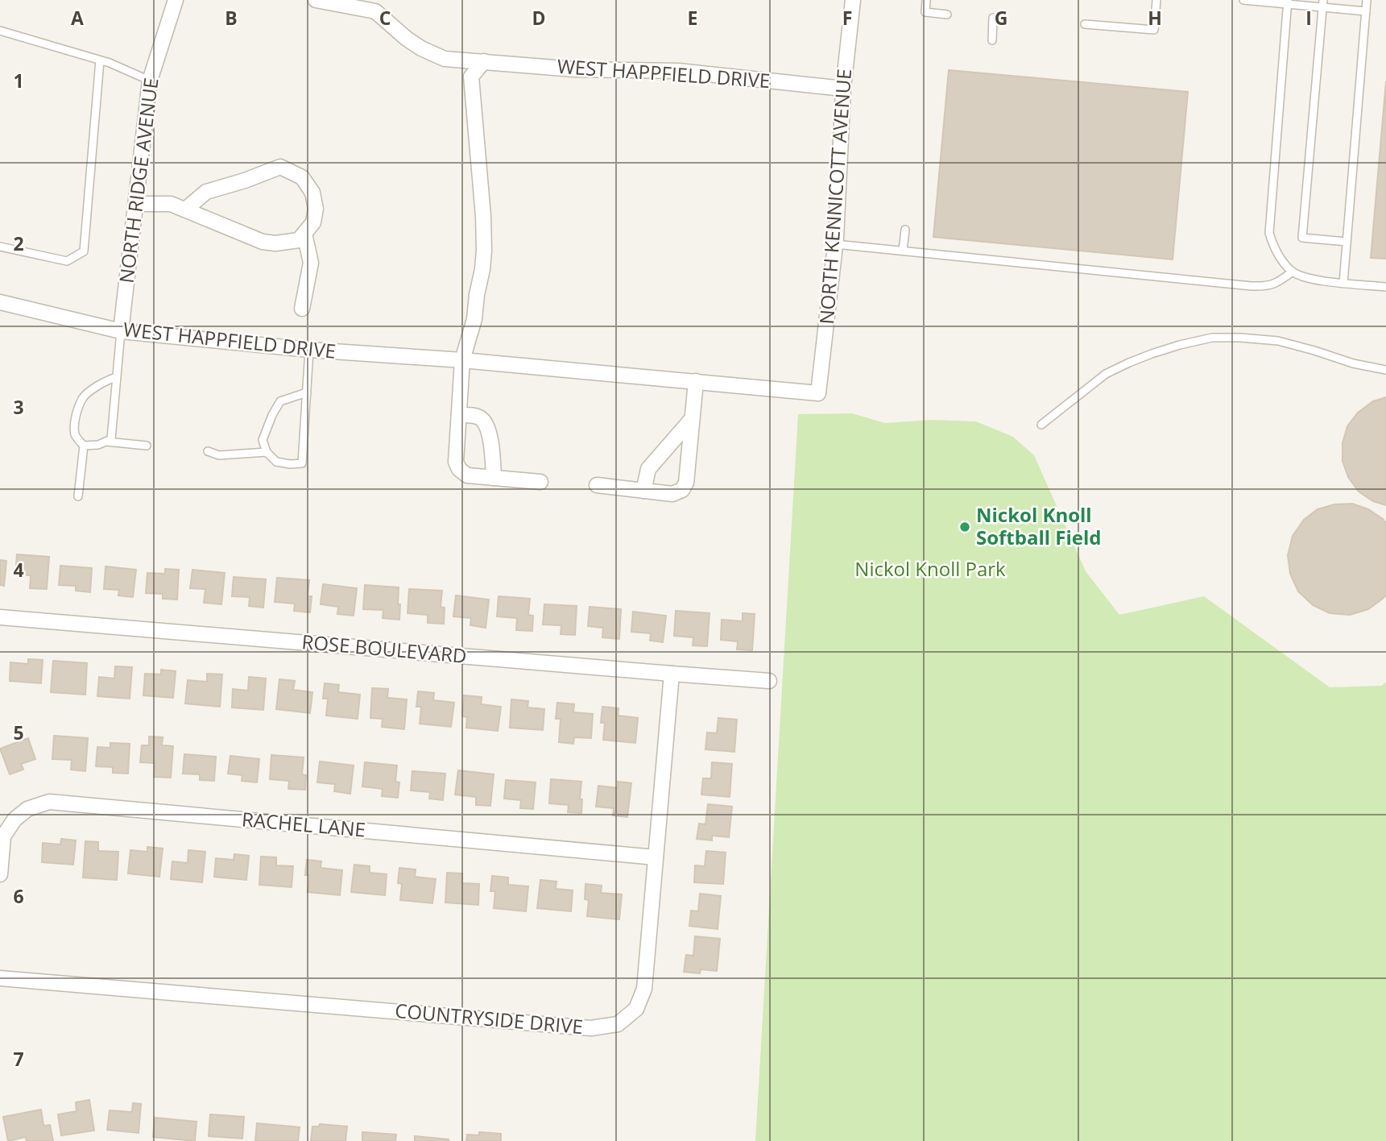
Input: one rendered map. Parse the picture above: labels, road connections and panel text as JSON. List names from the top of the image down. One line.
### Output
{"streets":{"street":["WEST HAPPFIELD DRIVE","NORTH RIDGE AVENUE","NORTH KENNICOTT AVENUE","ROSE BOULEVARD","RACHEL LANE","COUNTRYSIDE DRIVE"]},"crossings":[["WEST HAPPFIELD DRIVE","NORTH RIDGE AVENUE"],["WEST HAPPFIELD DRIVE","NORTH KENNICOTT AVENUE"],["ROSE BOULEVARD","COUNTRYSIDE DRIVE"],["RACHEL LANE","COUNTRYSIDE DRIVE"]],"parks":["Nickol Knoll Park"],"places":["Nickol Knoll Softball Field"],"grid":{"columns":["A","B","C","D","E","F","G","H","I"],"rows":["1","2","3","4","5","6","7"]}}
